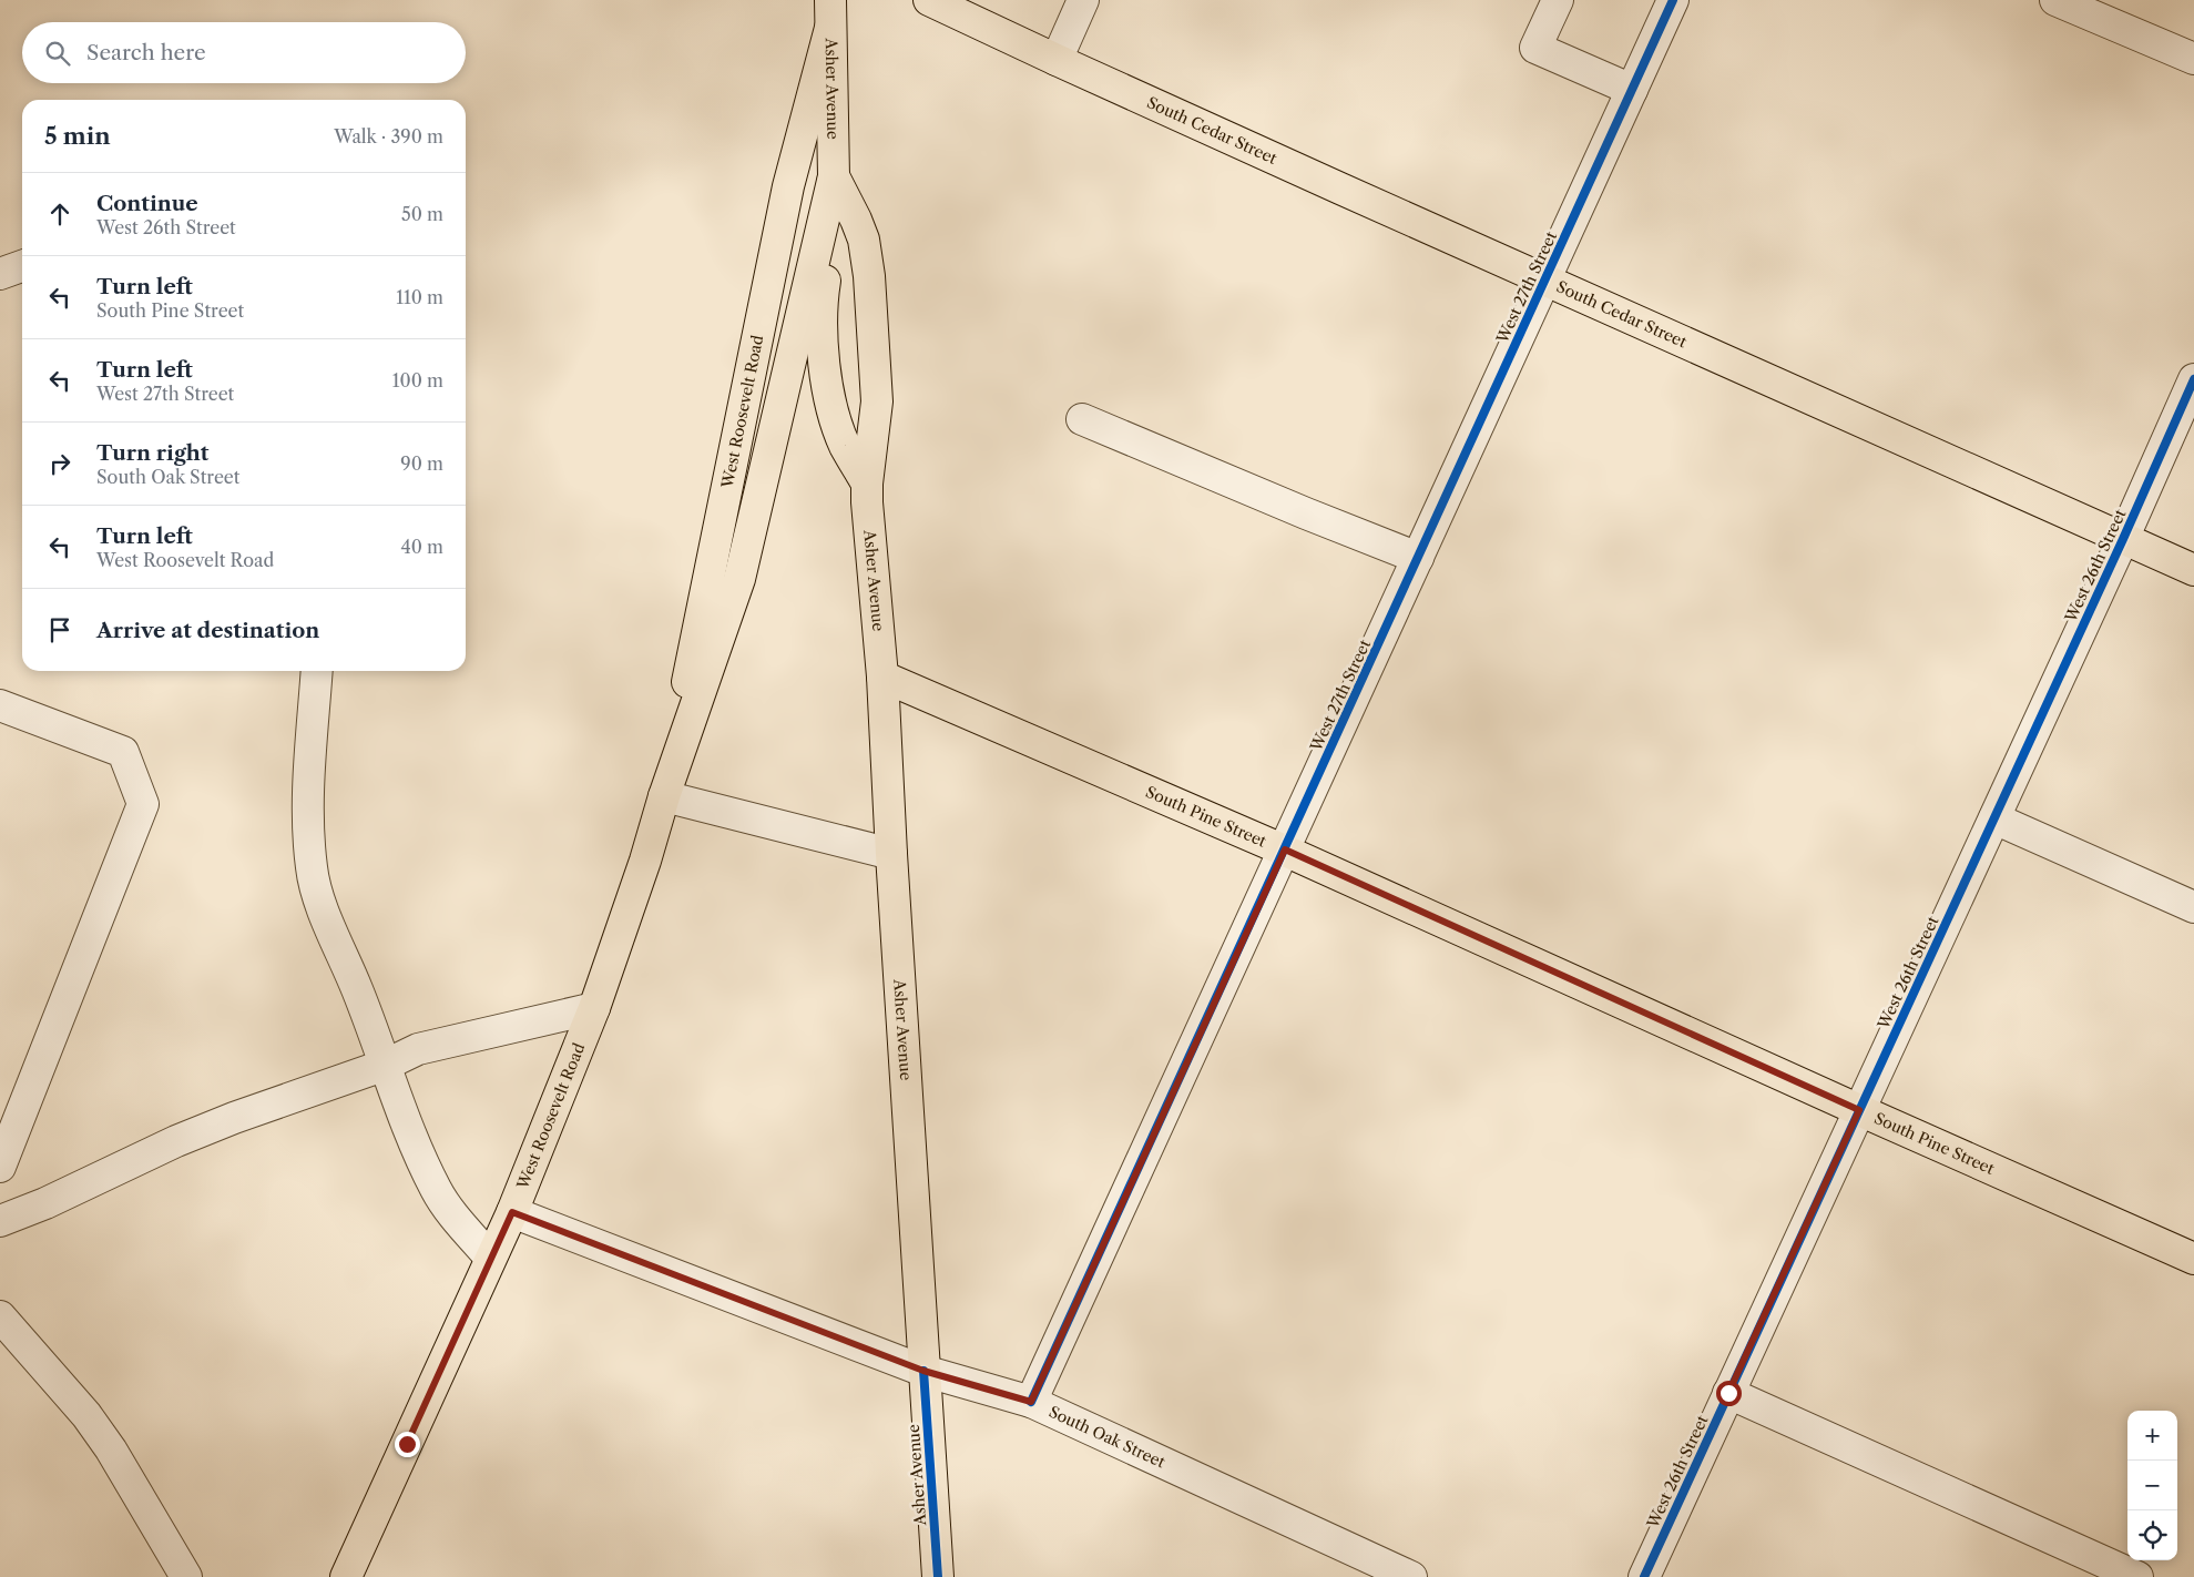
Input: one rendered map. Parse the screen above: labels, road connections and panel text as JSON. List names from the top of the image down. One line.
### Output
{"streets":{"main road":["Asher Avenue","South Cedar Street","West Roosevelt Road","South Pine Street"],"street":["West 27th Street","West 26th Street","South Oak Street"]},"crossings":[["Asher Avenue","West Roosevelt Road"],["Asher Avenue","South Pine Street"],["Asher Avenue","South Oak Street"],["South Cedar Street","West 27th Street"],["South Cedar Street","West 26th Street"],["West 27th Street","South Pine Street"],["West 27th Street","South Oak Street"],["West Roosevelt Road","South Oak Street"],["West 26th Street","South Pine Street"]],"page":{"search":"Search here","heading":["5 min","Walk · 390 m"],"list":[["Continue","West 26th Street","50 m"],["Turn left","South Pine Street","110 m"],["Turn left","West 27th Street","100 m"],["Turn right","South Oak Street","90 m"],["Turn left","West Roosevelt Road","40 m"],"Arrive at destination"],"map_buttons":["+","−"]}}
